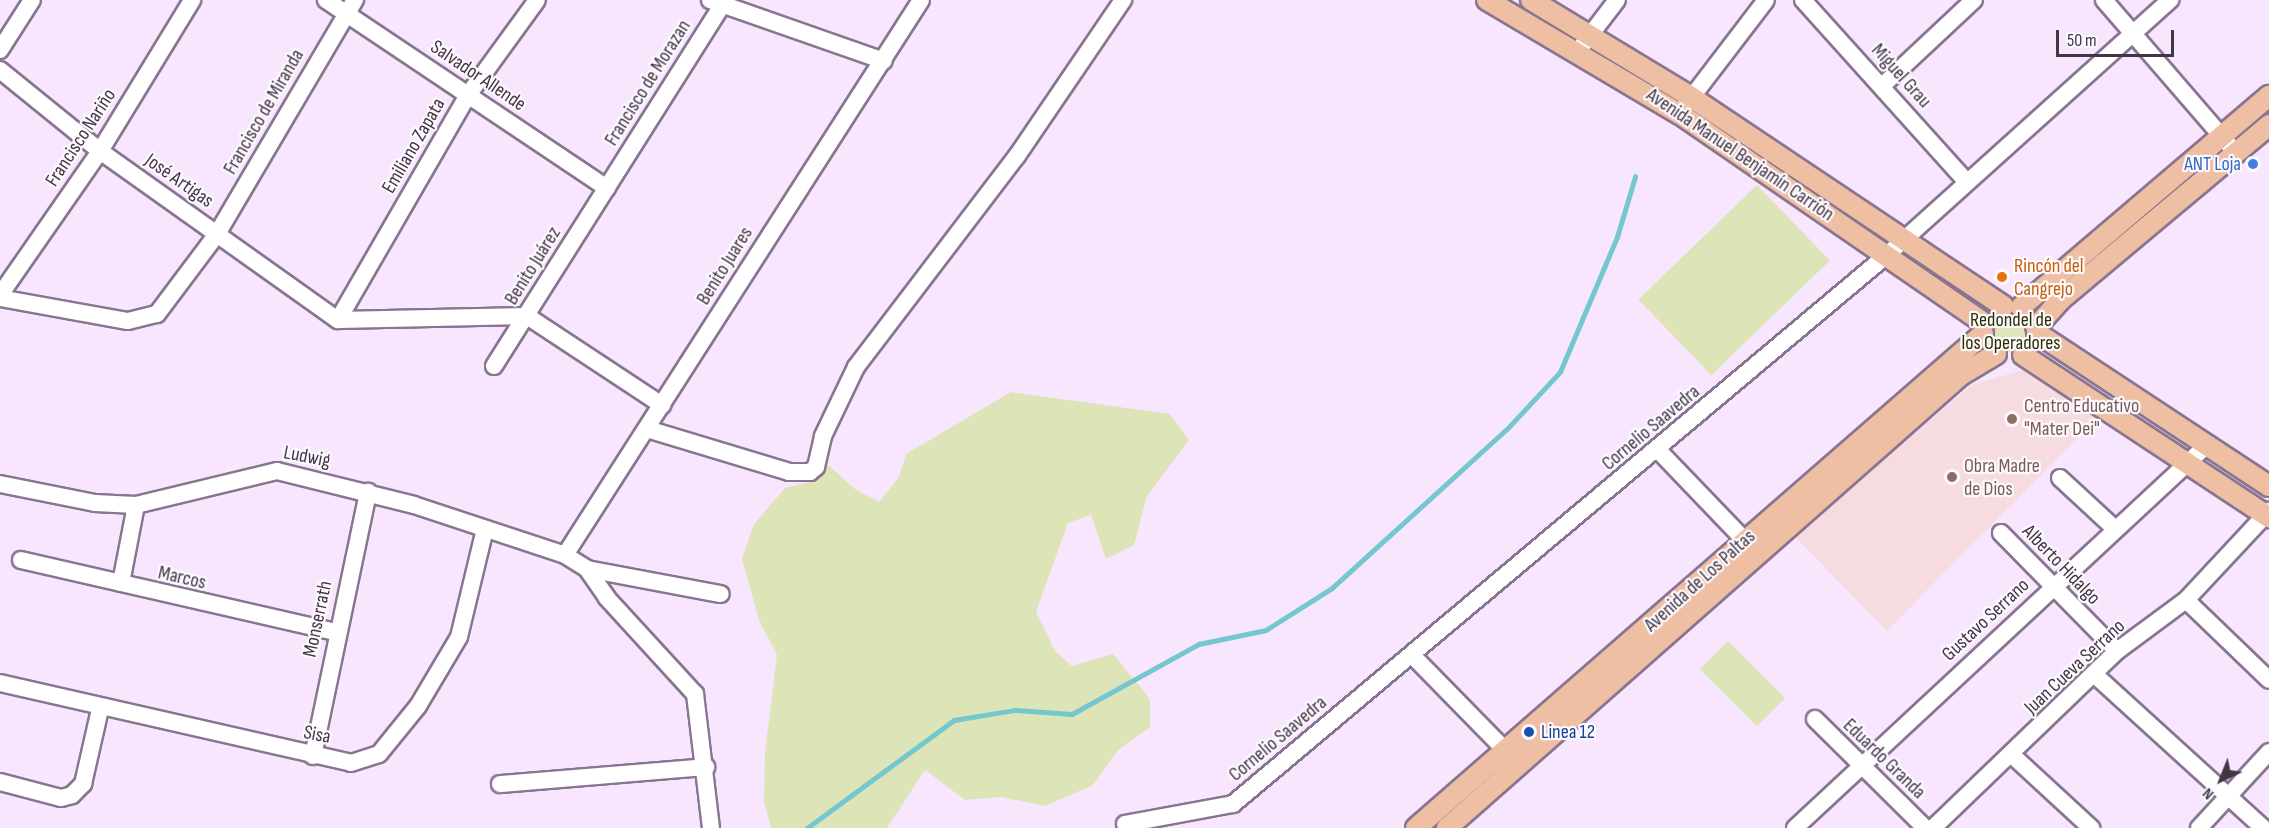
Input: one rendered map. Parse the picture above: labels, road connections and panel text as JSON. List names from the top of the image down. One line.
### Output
{"streets":{"main road":["Avenida Manuel Benjamín Carrión","Avenida de Los Paltas"],"street":["Salvador Allende","Miguel Grau","Francisco de Morazan","Francisco de Miranda","Francisco Nariño","Emiliano Zapata","José Artigas","Benito Juárez","Benito Juares","Cornelio Saavedra","Ludwig","Alberto Hidalgo","Marcos","Monserrath","Gustavo Serrano","Juan Cueva Serrano","Sisa","Eduardo Granda"]},"crossings":[["Salvador Allende","Francisco de Morazan"],["Salvador Allende","Francisco de Miranda"],["Salvador Allende","Emiliano Zapata"],["Salvador Allende","Benito Juárez"],["Miguel Grau","Cornelio Saavedra"],["Francisco de Morazan","Benito Juárez"],["Francisco de Miranda","Francisco Nariño"],["Francisco de Miranda","José Artigas"],["Francisco Nariño","José Artigas"],["Emiliano Zapata","José Artigas"],["Avenida Manuel Benjamín Carrión","Cornelio Saavedra"],["Avenida Manuel Benjamín Carrión","Avenida de Los Paltas"],["Benito Juares","Ludwig"],["Ludwig","Monserrath"],["Ludwig","Sisa"],["Alberto Hidalgo","Gustavo Serrano"],["Alberto Hidalgo","Juan Cueva Serrano"],["Marcos","Monserrath"],["Monserrath","Sisa"],["Gustavo Serrano","Eduardo Granda"]],"parks":["Redondel de los Operadores"],"places":["ANT Loja","Rincón del Cangrejo","Centro Educativo \"Mater Dei\"","Obra Madre de Dios","Linea 12"],"scale_bar":"50 m","north":"bottom left"}
